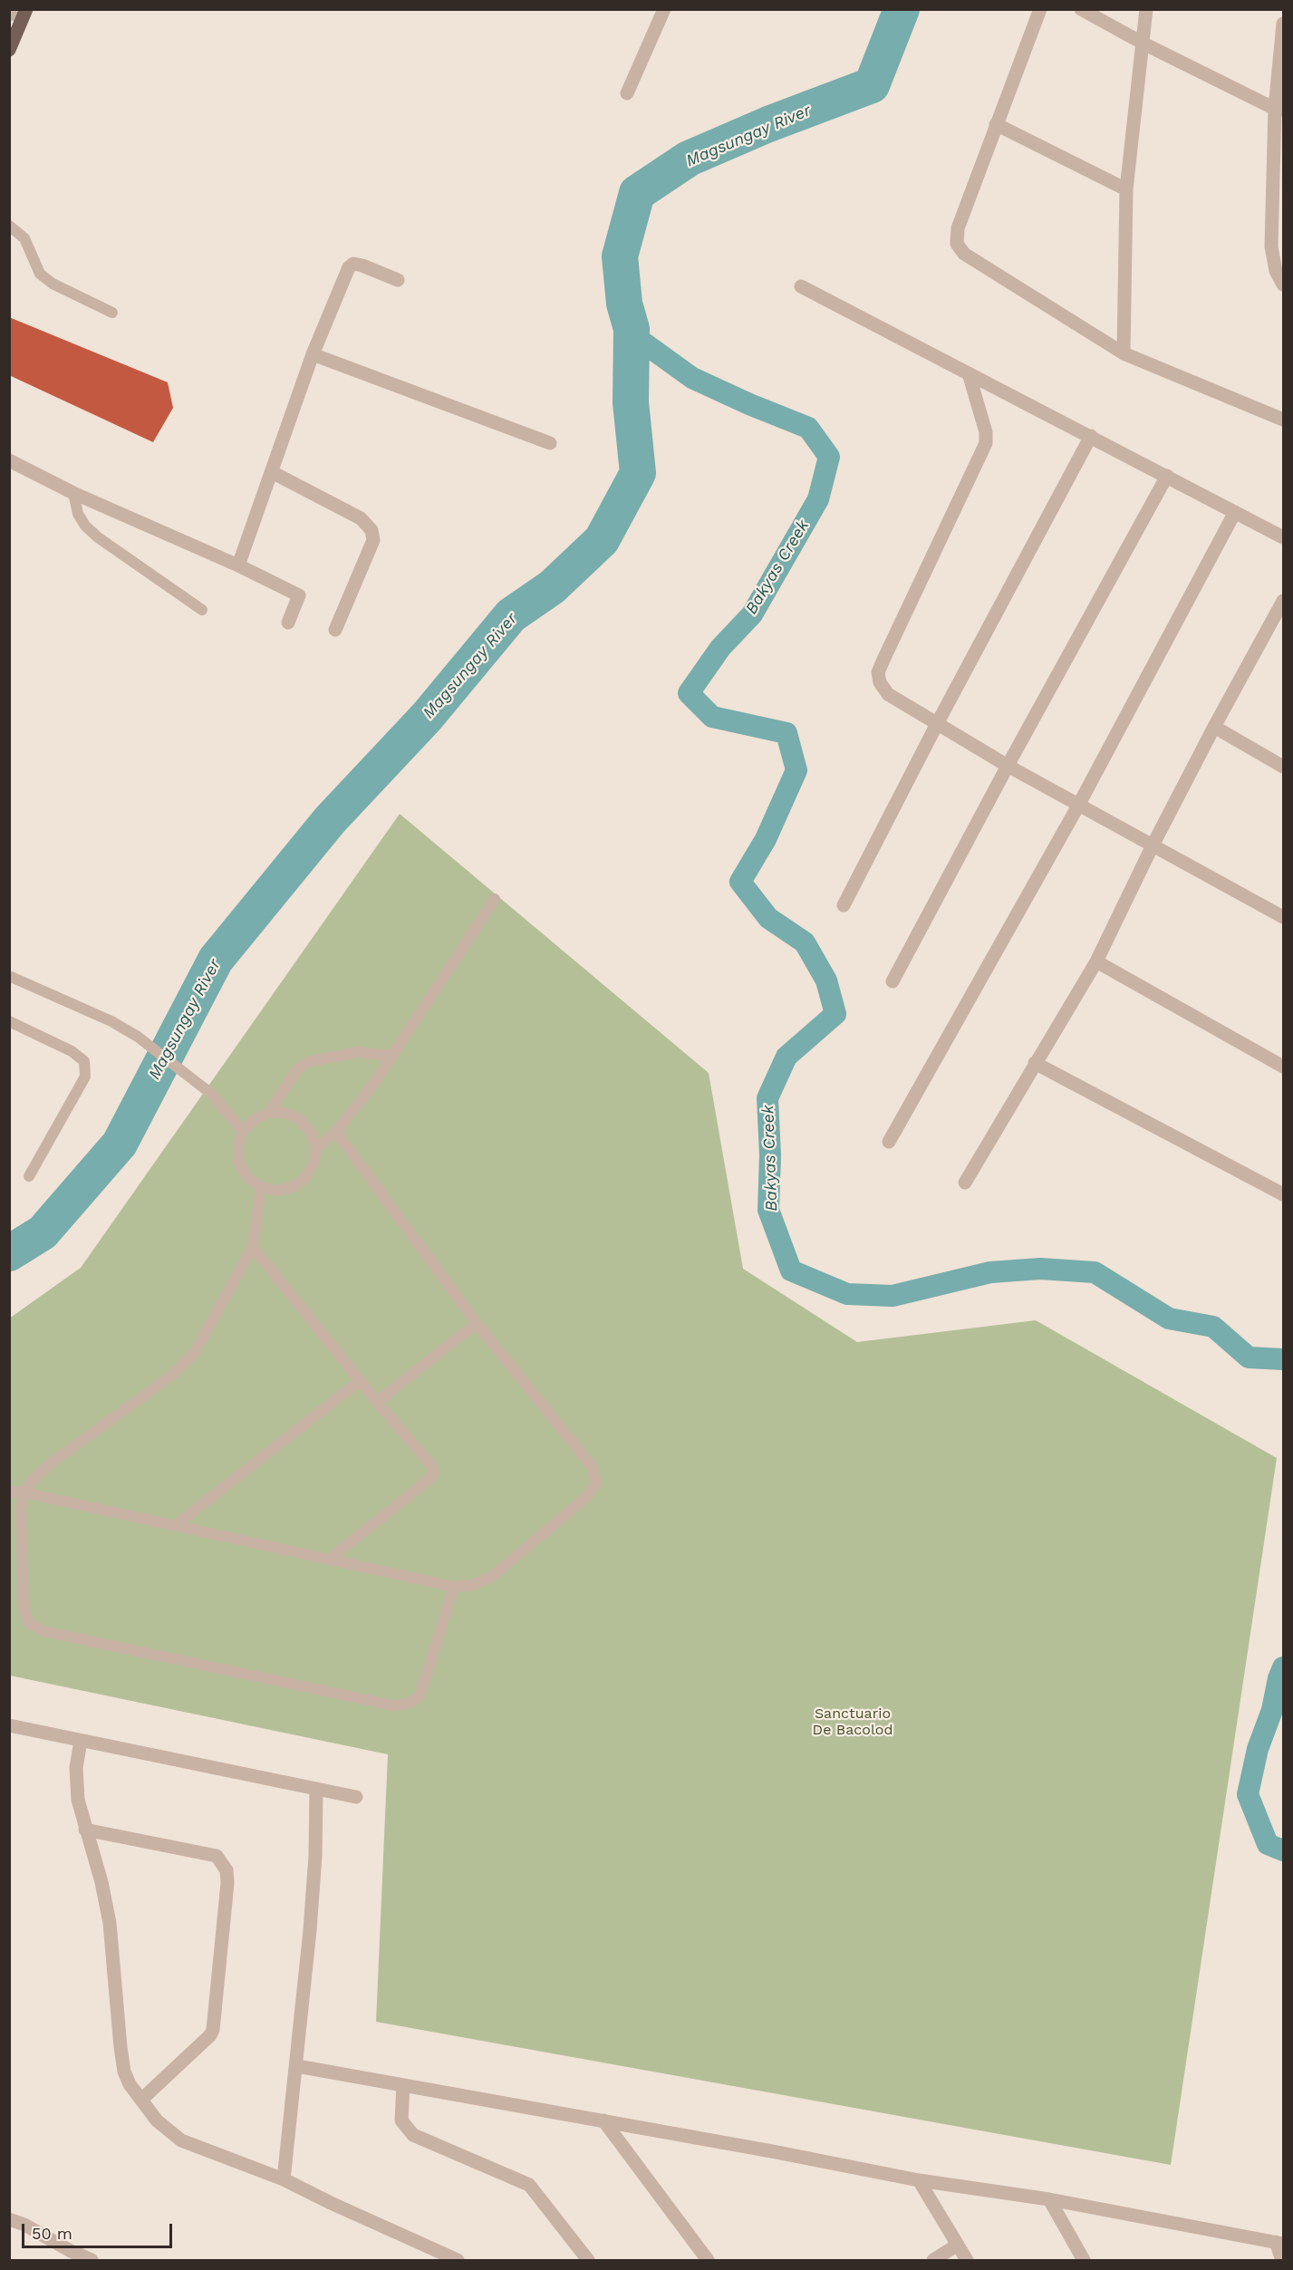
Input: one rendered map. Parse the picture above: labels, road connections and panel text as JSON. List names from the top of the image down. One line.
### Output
{"water":["Magsungay River","Bakyas Creek"],"parks":["Sanctuario De Bacolod"],"scale_bar":"50 m"}
